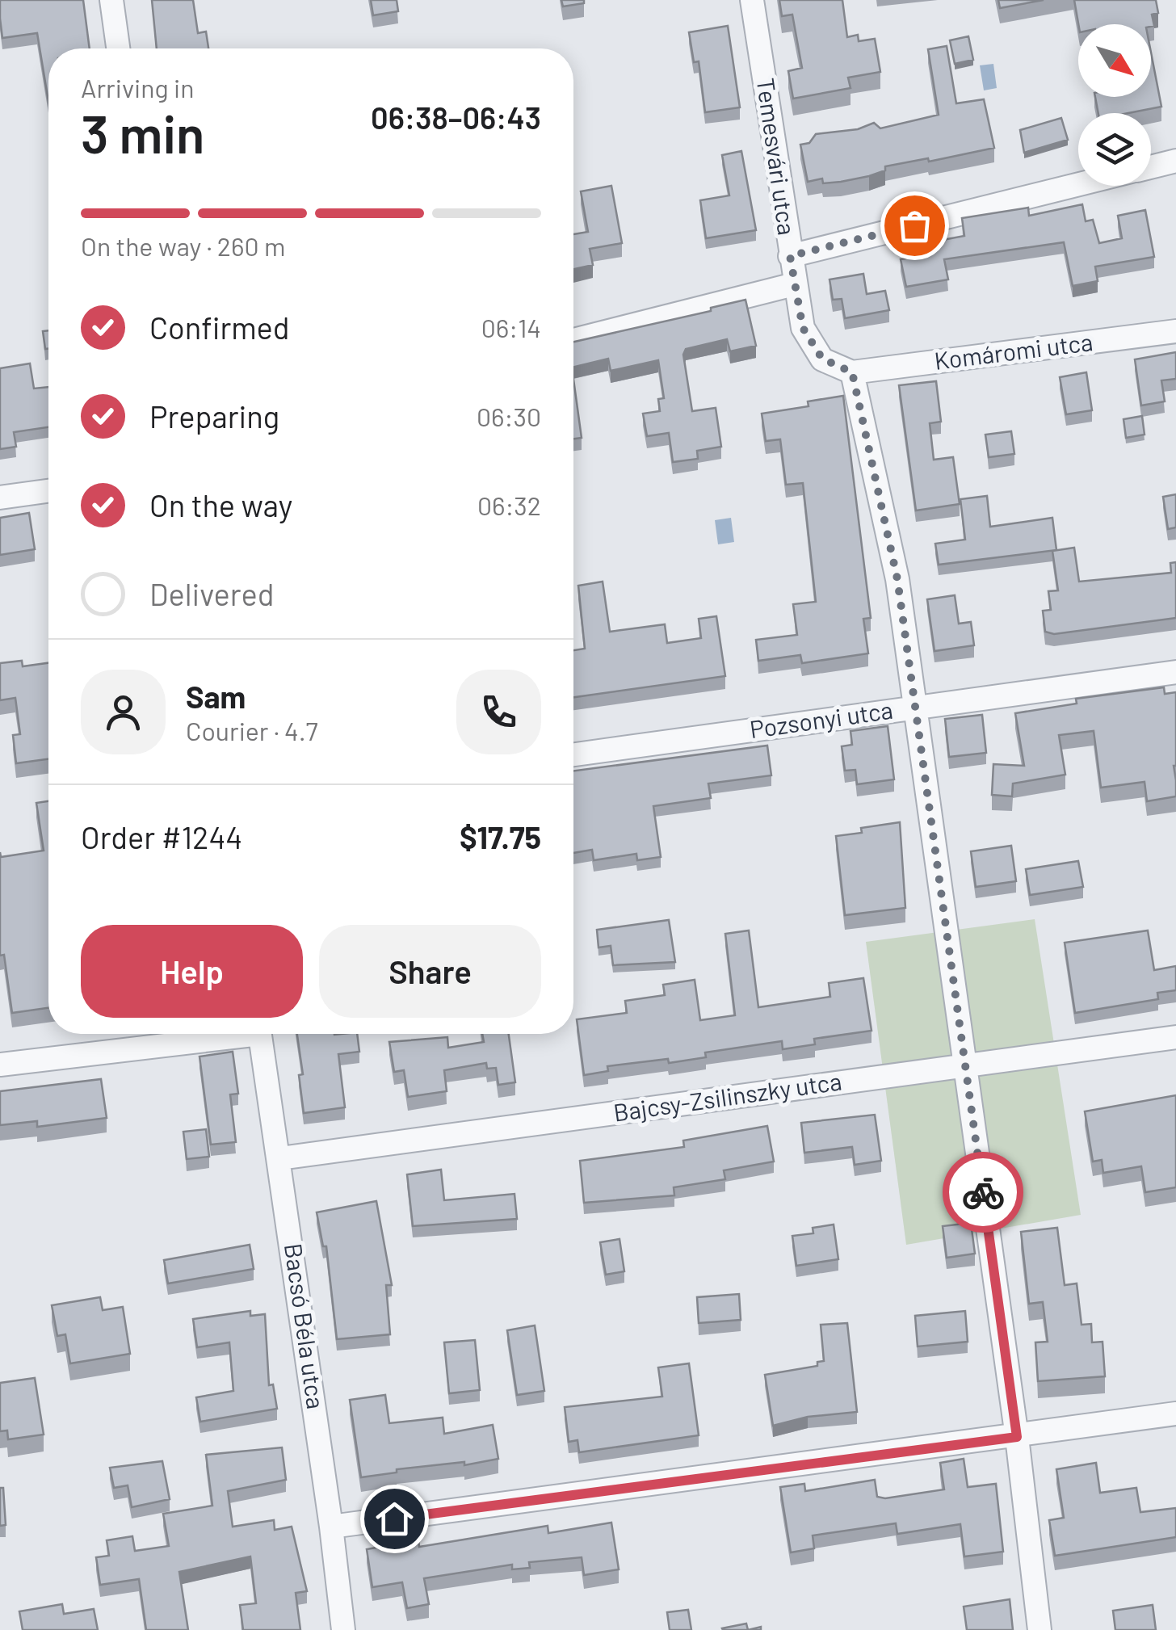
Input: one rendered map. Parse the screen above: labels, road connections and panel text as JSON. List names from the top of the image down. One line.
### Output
{"streets":{"street":["Temesvári utca","Komáromi utca","Pozsonyi utca","Bajcsy-Zsilinszky utca","Bacsó Béla utca"]},"crossings":[["Temesvári utca","Komáromi utca"],["Bajcsy-Zsilinszky utca","Bacsó Béla utca"]],"north":"bottom right","page":{"heading":["3 min","Arriving in","06:38–06:43"],"panel":["Sam","Courier · 4.7","Order #1244","$17.75"],"bar":"On the way · 260 m","list":[["Confirmed","06:14"],["Preparing","06:30"],["On the way","06:32"],"Delivered"],"buttons":["Help","Share"]}}
